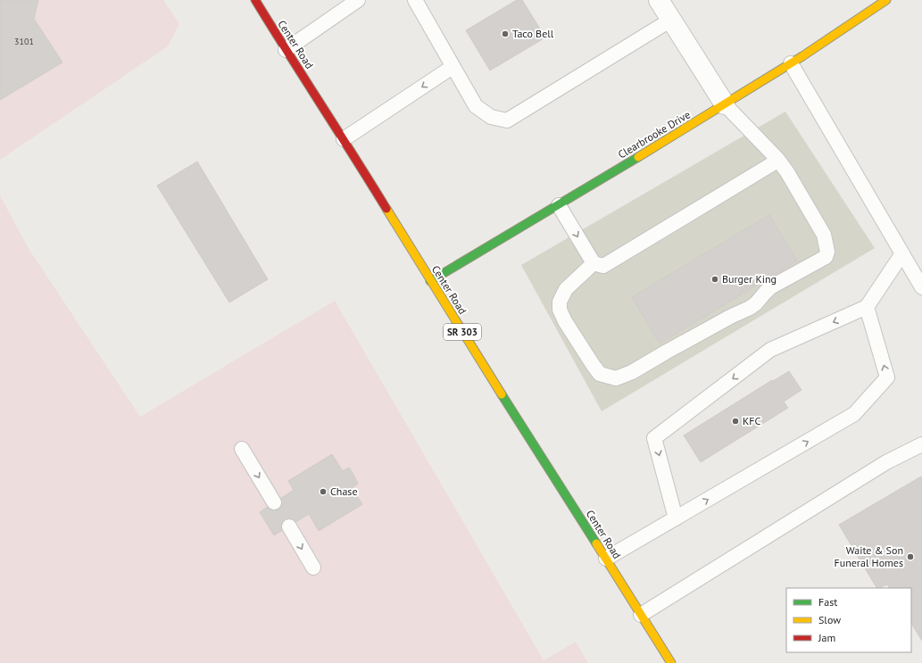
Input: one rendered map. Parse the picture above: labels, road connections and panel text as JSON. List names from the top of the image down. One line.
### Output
{"streets":{"main road":["Center Road","Clearbrooke Drive","SR 303"]},"crossings":[["Center Road","Clearbrooke Drive"]],"places":["Taco Bell","Burger King","KFC","Chase","Waite & Son Funeral Homes"],"house_numbers":["3101"],"legend":["Fast","Slow","Jam"]}
